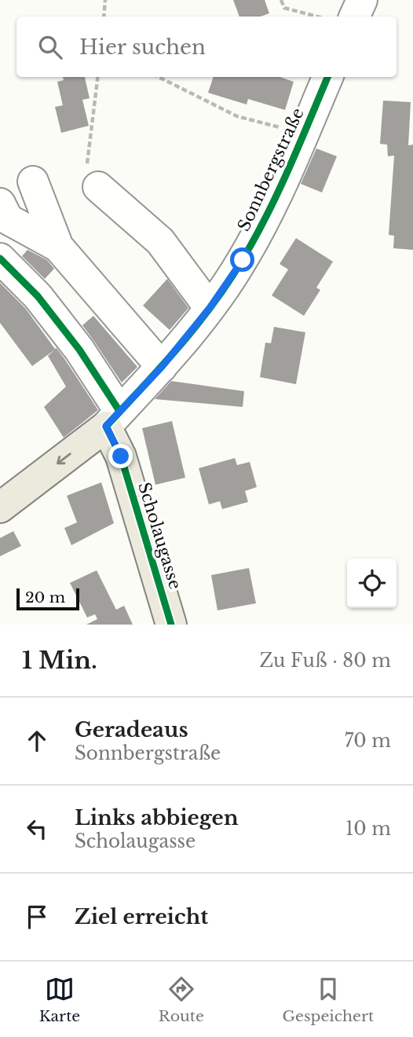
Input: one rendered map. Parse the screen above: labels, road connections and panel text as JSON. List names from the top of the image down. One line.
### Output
{"streets":{"main road":["Sonnbergstraße","Scholaugasse"]},"crossings":[["Sonnbergstraße","Scholaugasse"]],"scale_bar":"20 m","page":{"search":"Hier suchen","scale":"20 m","heading":["1 Min.","Zu Fuß · 80 m"],"list":[["Geradeaus","Sonnbergstraße","70 m"],["Links abbiegen","Scholaugasse","10 m"],"Ziel erreicht"],"nav":["Karte","Route","Gespeichert"]}}
